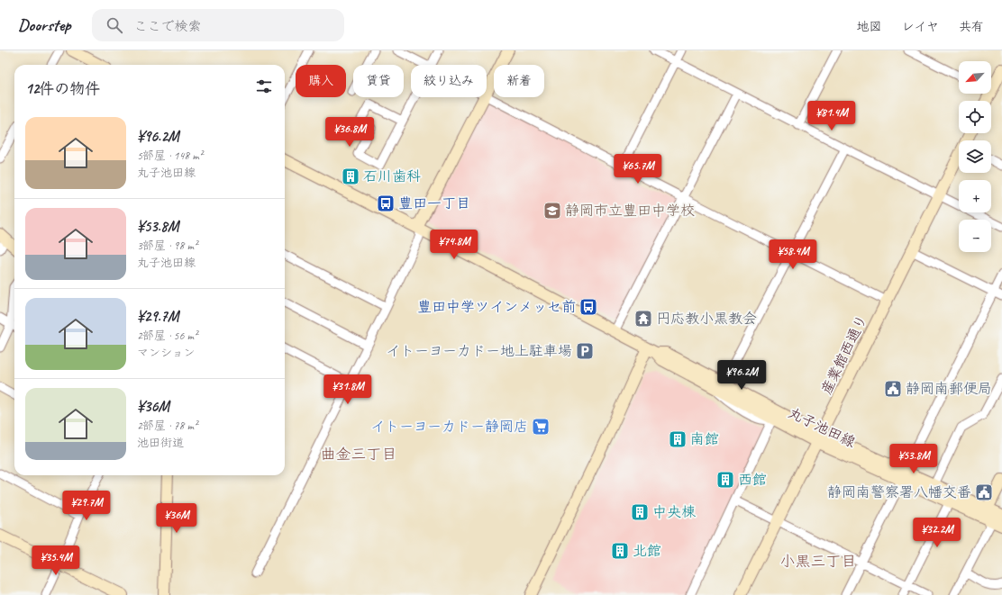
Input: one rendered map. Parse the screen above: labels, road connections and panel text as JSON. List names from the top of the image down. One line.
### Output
{"streets":{"street":["産業館西通り","丸子池田線"]},"crossings":[["産業館西通り","丸子池田線"]],"districts":["曲金三丁目","小黒三丁目"],"places":{"building":["石川歯科","南館","西館","中央棟","北館"],"bus stop":["豊田一丁目","豊田中学ツインメッセ前"],"school or university":["静岡市立豊田中学校"],"temple":["円応教小黒教会"],"parking":["イトーヨーカドー地上駐車場"],"public building":["静岡南郵便局","静岡南警察署八幡交番"],"supermarket":["イトーヨーカドー静岡店"]},"north":"bottom left","page":{"header":"Doorstep","search":"ここで検索","nav":["地図","レイヤ","共有"],"map_buttons":["+","−"],"chip":["購入","賃貸","絞り込み","新着"],"heading":"12件の物件","price":["¥81.4M","¥36.8M","¥65.7M","¥74.8M","¥58.4M","¥96.2M","¥31.8M","¥53.8M","¥29.7M","¥36M","¥32.2M","¥35.4M"],"list":[{"name":"¥96.2M","note":"5部屋 · 148 m² · 丸子池田線"},{"name":"¥53.8M","note":"3部屋 · 98 m² · 丸子池田線"},{"name":"¥29.7M","note":"2部屋 · 56 m² · マンション"},{"name":"¥36M","note":"2部屋 · 78 m² · 池田街道"}]}}
